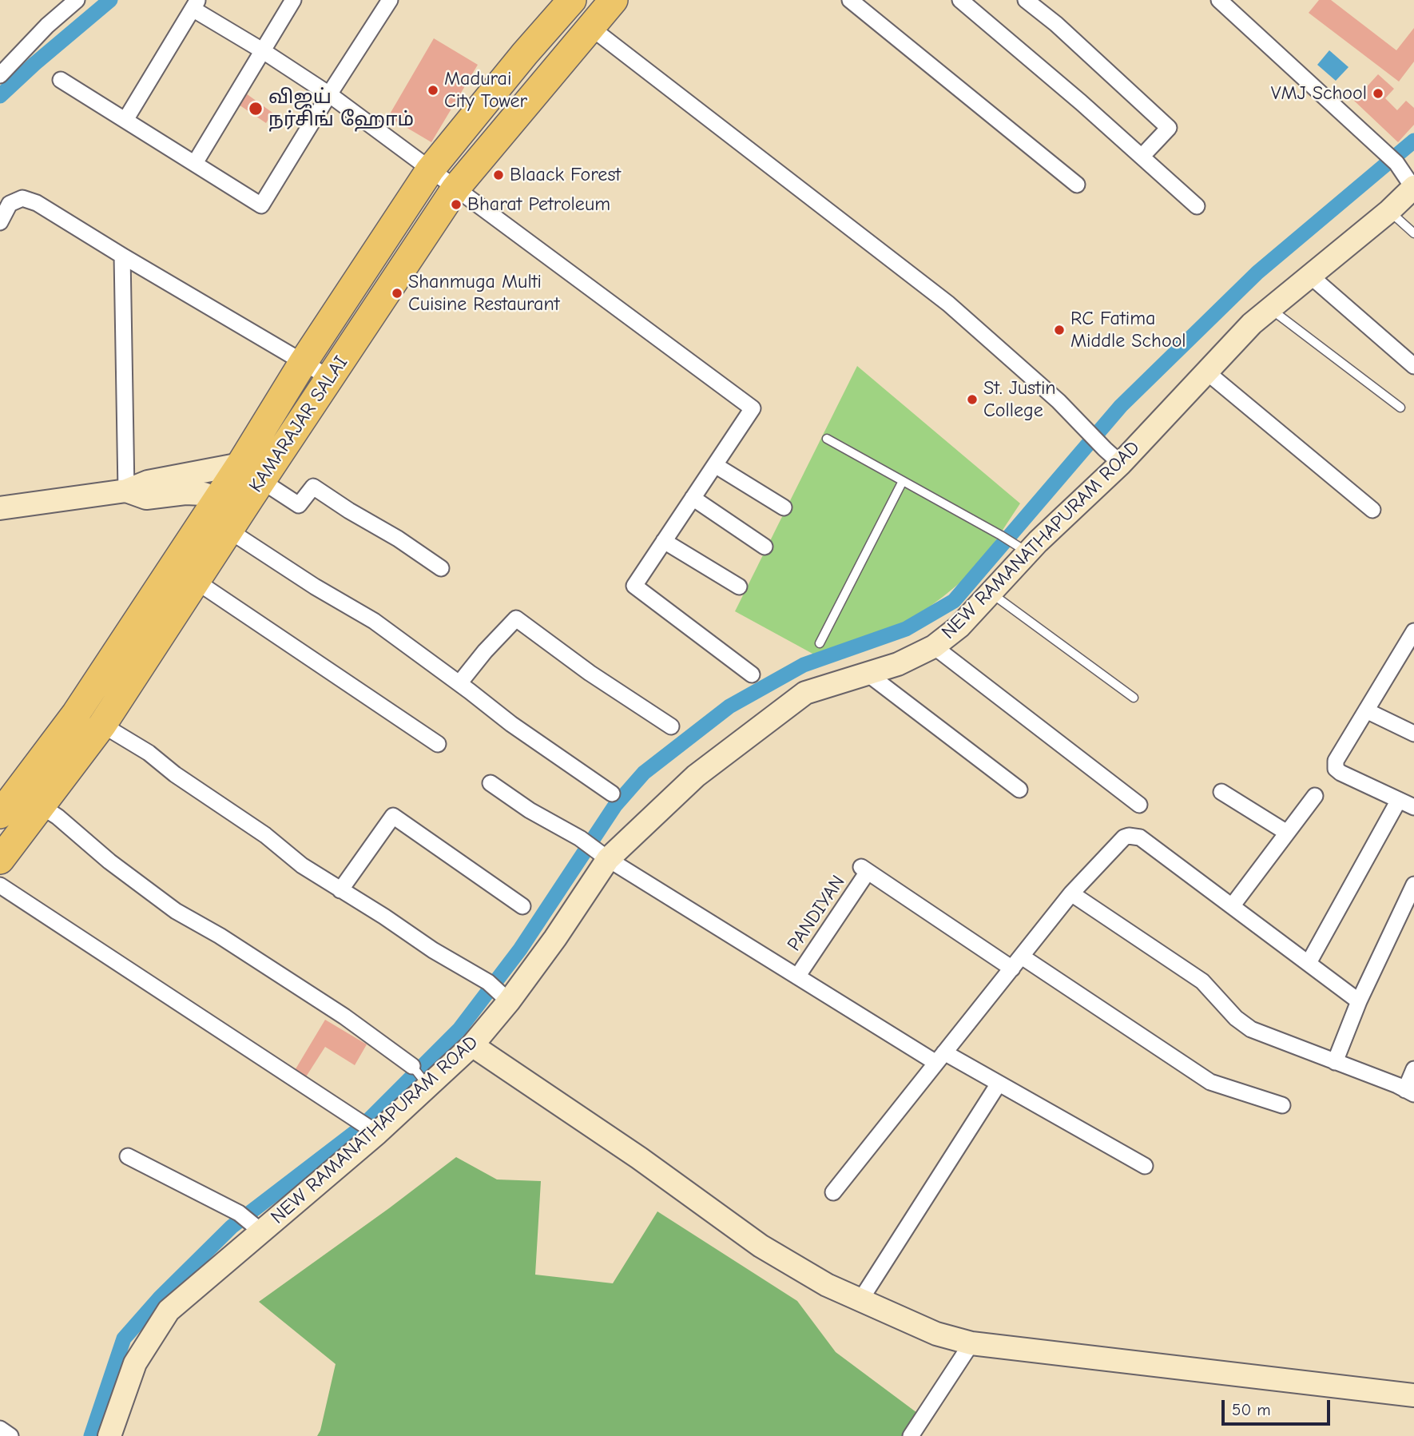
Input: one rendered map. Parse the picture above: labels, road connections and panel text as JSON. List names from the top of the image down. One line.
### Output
{"streets":{"highway":["KAMARAJAR SALAI"],"main road":["NEW RAMANATHAPURAM ROAD"],"street":["PANDIYAN"]},"places":["Madurai City Tower","VMJ School","விஜய் நர்சிங் ஹோம்","Blaack Forest","Bharat Petroleum","Shanmuga Multi Cuisine Restaurant","RC Fatima Middle School","St. Justin College"],"scale_bar":"50 m"}
